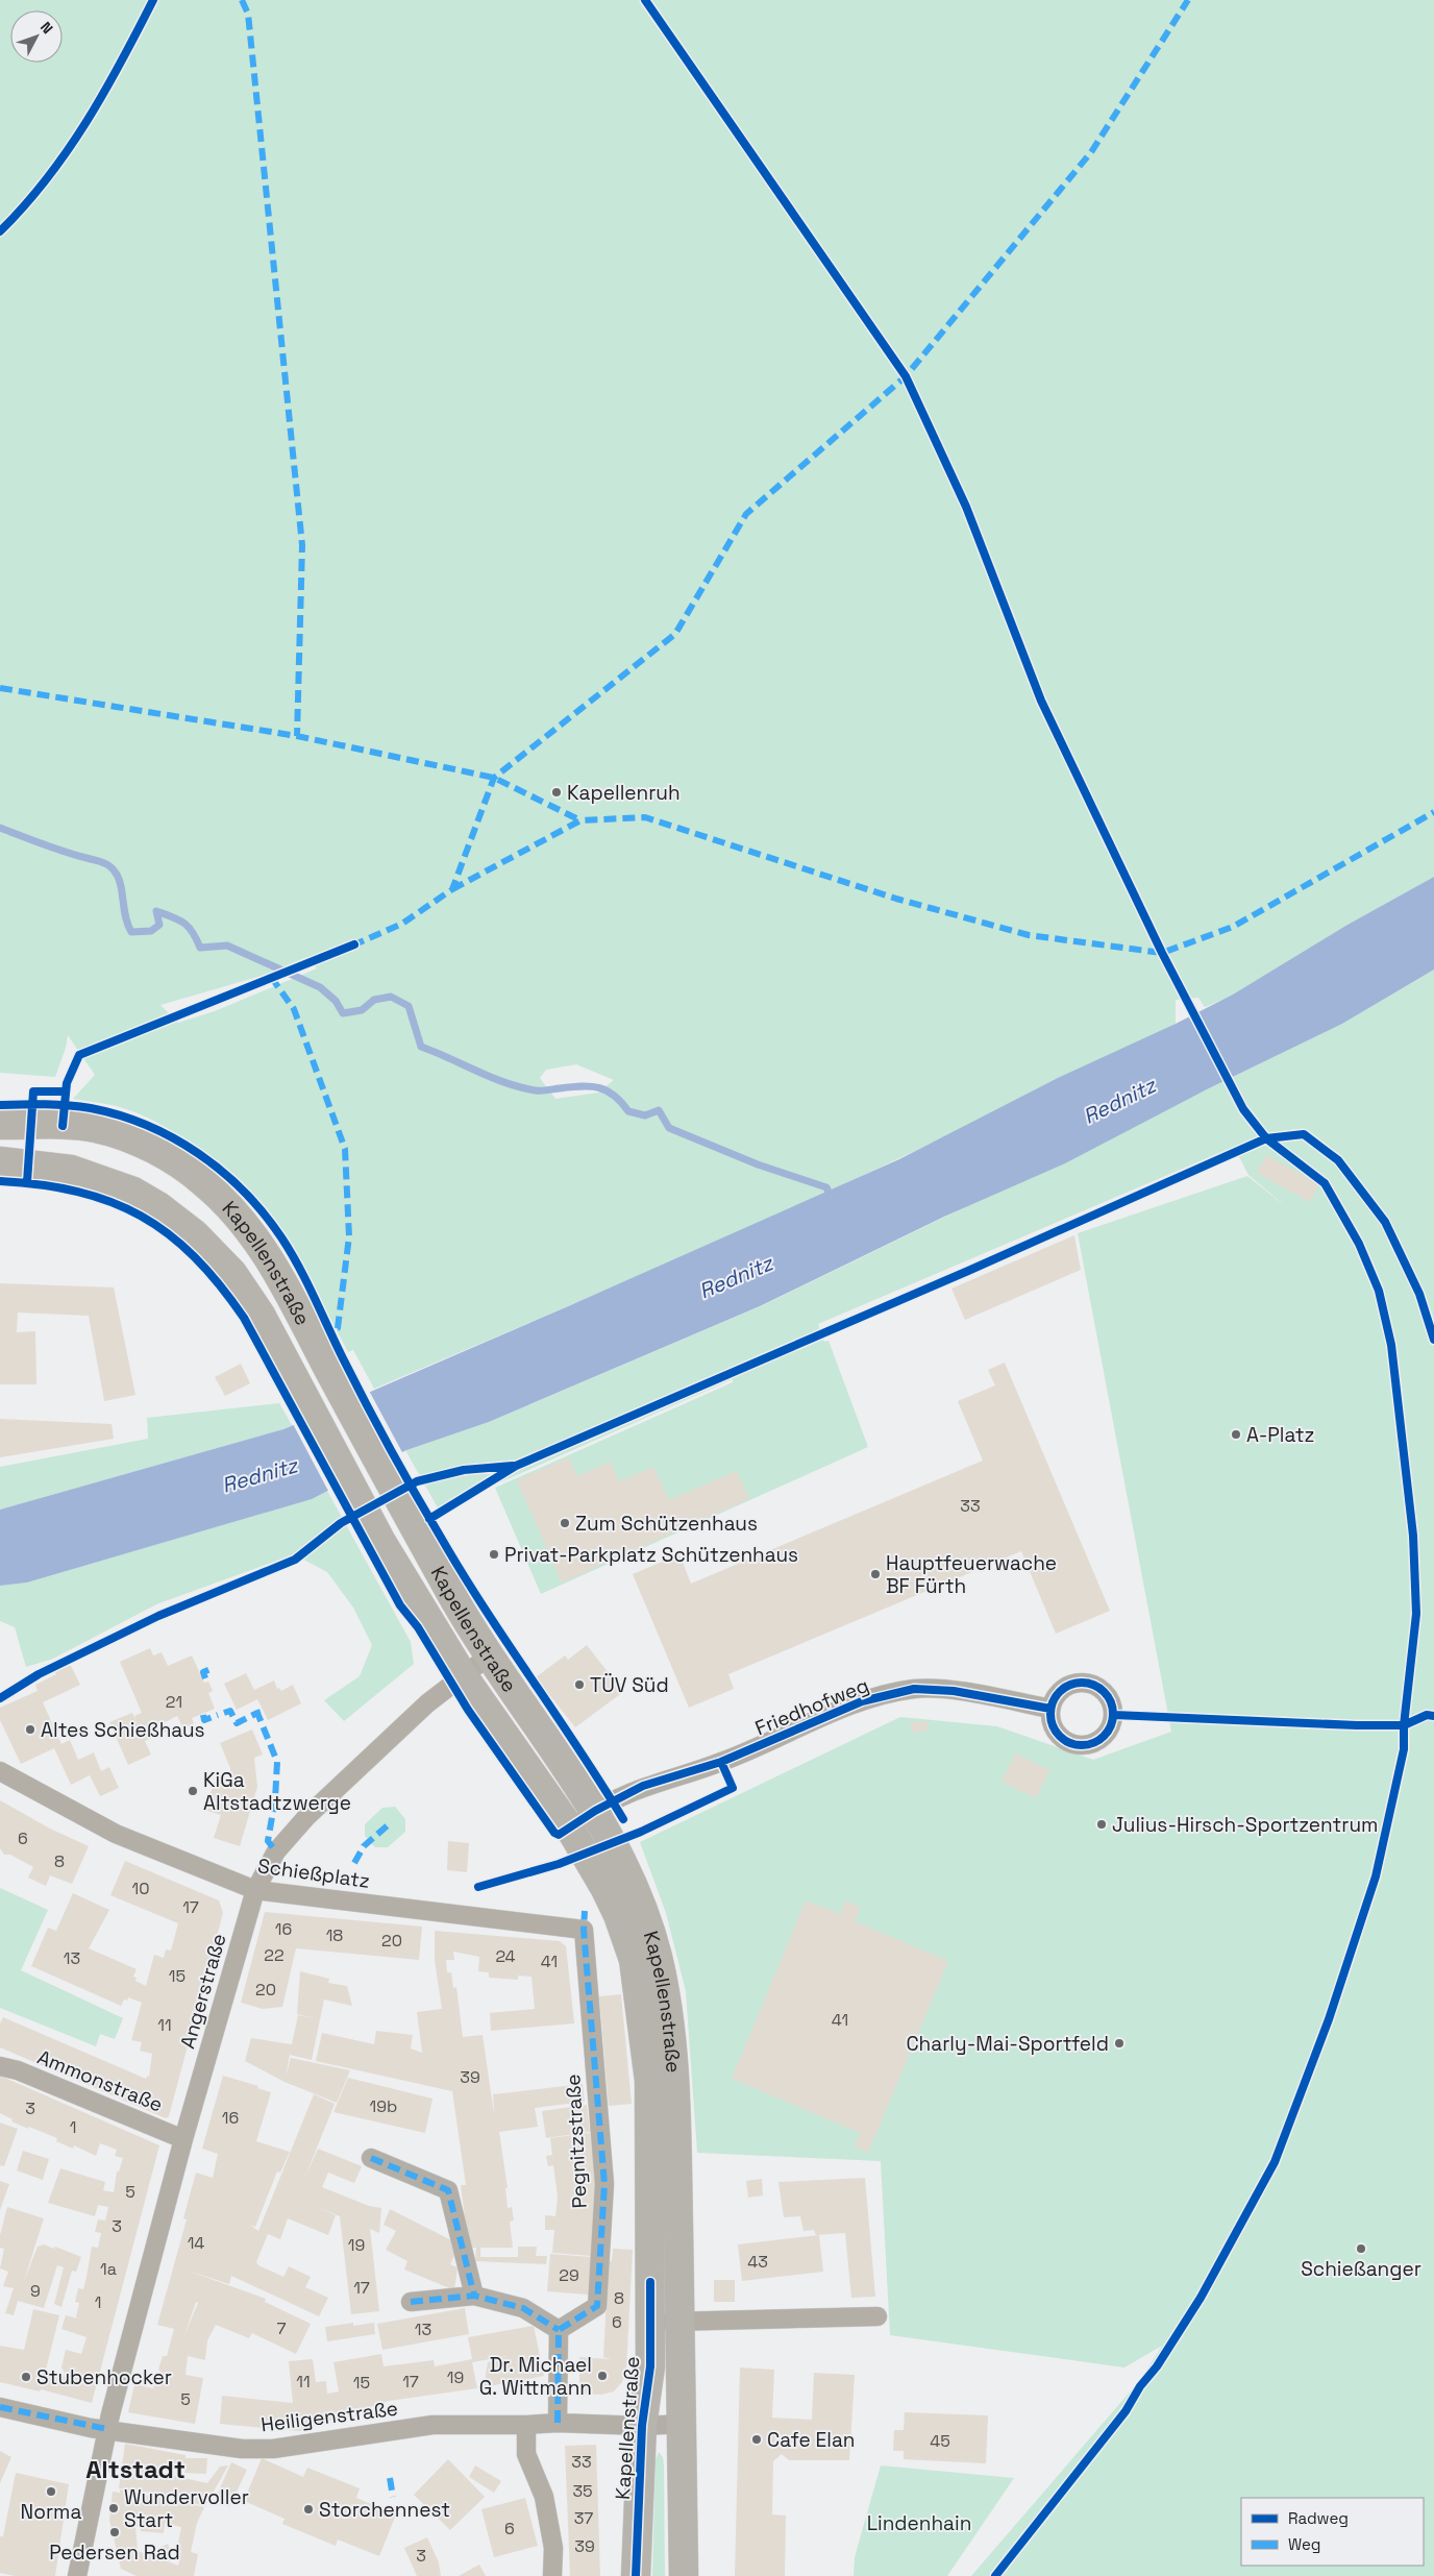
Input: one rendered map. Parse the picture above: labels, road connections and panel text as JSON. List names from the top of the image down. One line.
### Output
{"streets":{"main road":["Kapellenstraße"],"street":["Friedhofweg","Schießplatz","Angerstraße","Ammonstraße","Pegnitzstraße","Heiligenstraße"]},"crossings":[["Kapellenstraße","Friedhofweg"],["Kapellenstraße","Angerstraße"],["Kapellenstraße","Heiligenstraße"],["Schießplatz","Angerstraße"],["Schießplatz","Pegnitzstraße"],["Angerstraße","Ammonstraße"],["Angerstraße","Heiligenstraße"]],"districts":["Altstadt"],"water":["Rednitz"],"parks":["Lindenhain"],"places":["Kapellenruh","A-Platz","Zum Schützenhaus","Privat-Parkplatz Schützenhaus","Hauptfeuerwache BF Fürth","TÜV Süd","Altes Schießhaus","KiGa Altstadtzwerge","Julius-Hirsch-Sportzentrum","Charly-Mai-Sportfeld","Schießanger","Dr. Michael G. Wittmann","Stubenhocker","Cafe Elan","Norma","Wundervoller Start","Storchennest","Pedersen Rad"],"house_numbers":["33","21","6","8","10","17","16","18","20","22","24","13","41","15","20","41","11","39","19b","3","16","1","5","3","14","19","43","1a","29","17","9","8","1","6","7","13","19","11","17","15","5","45","33","35","37","6","39","3"],"legend":["Radweg","Weg"],"north":"top right"}
